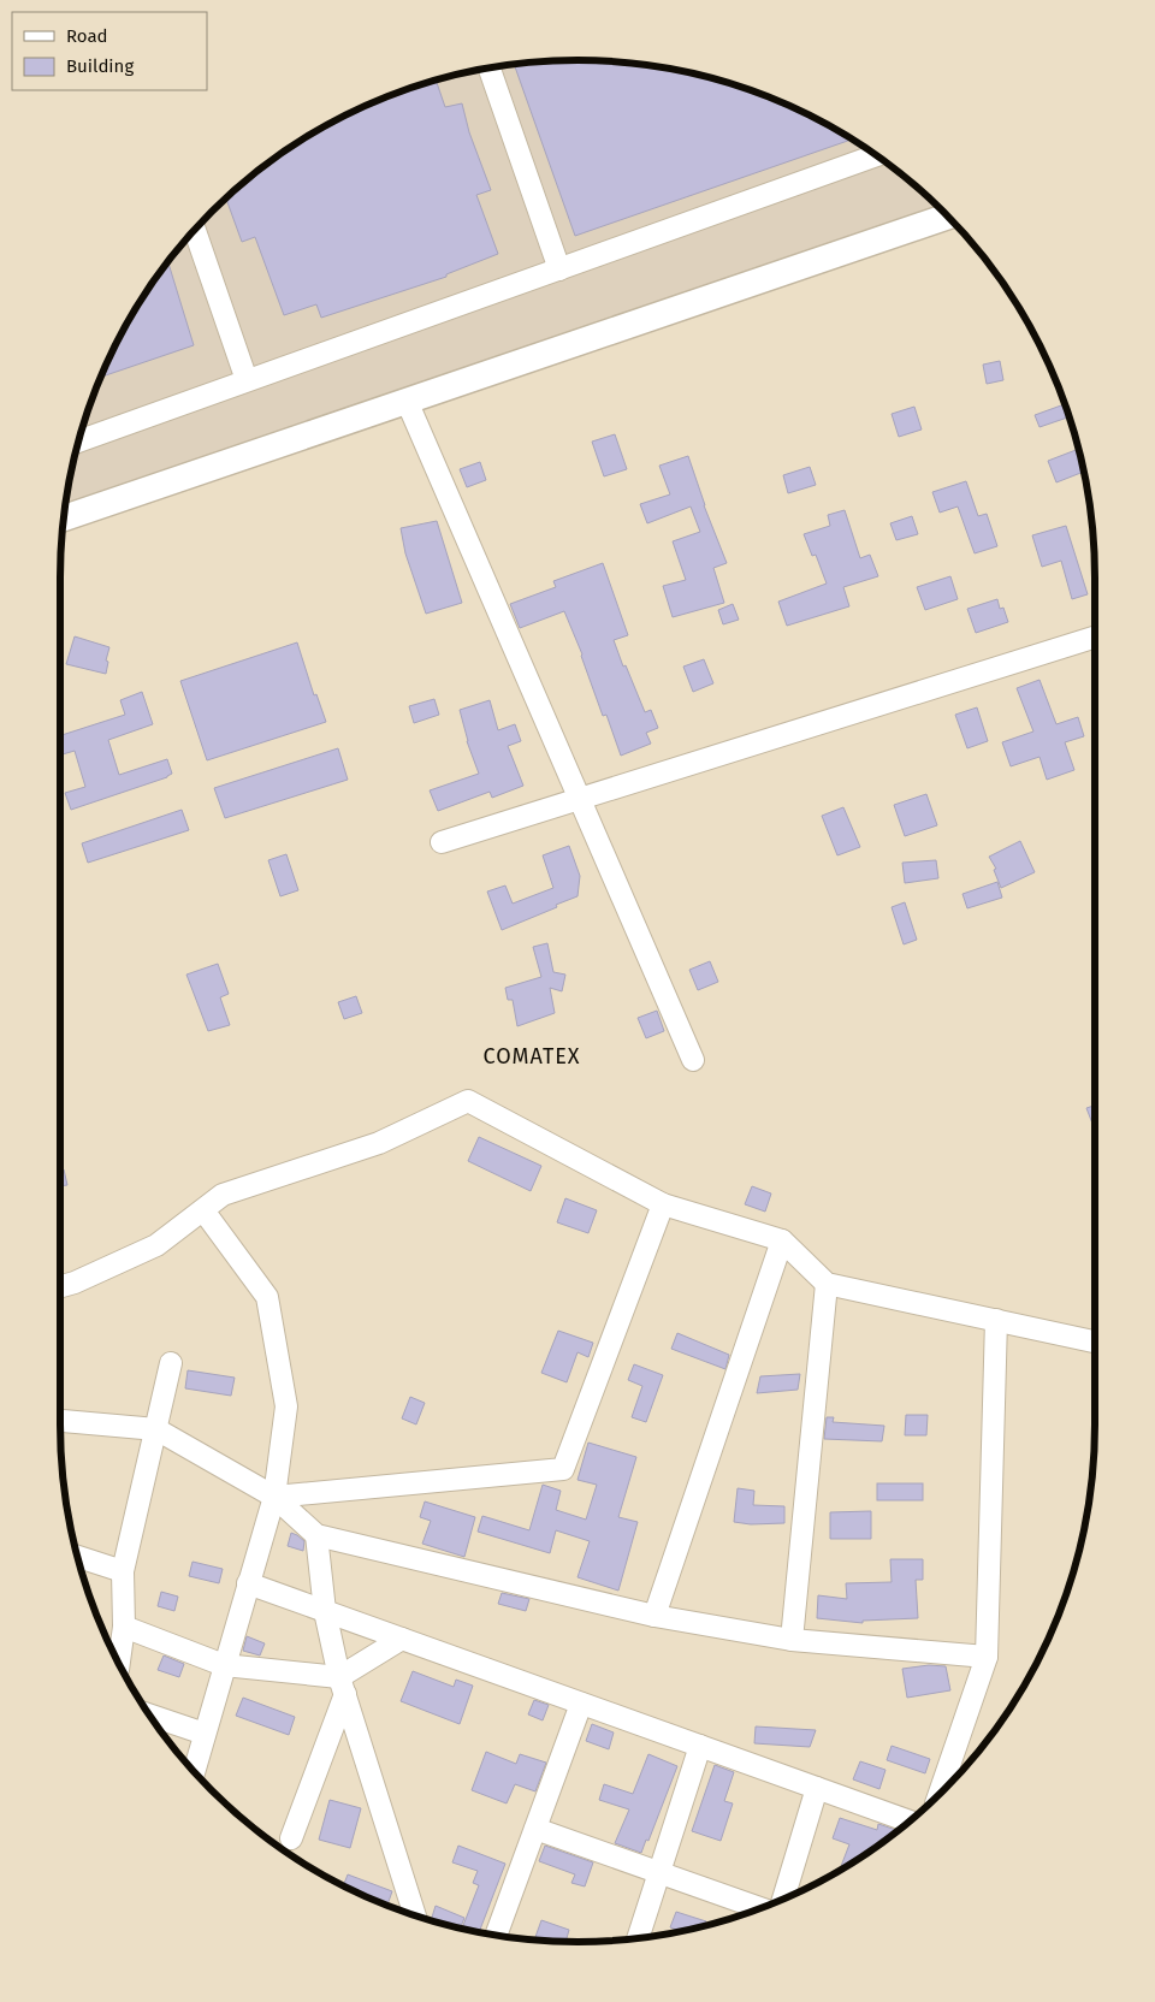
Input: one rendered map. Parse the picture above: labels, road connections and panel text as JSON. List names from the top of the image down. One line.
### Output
{"districts":["COMATEX"],"legend":["Road","Building"]}
